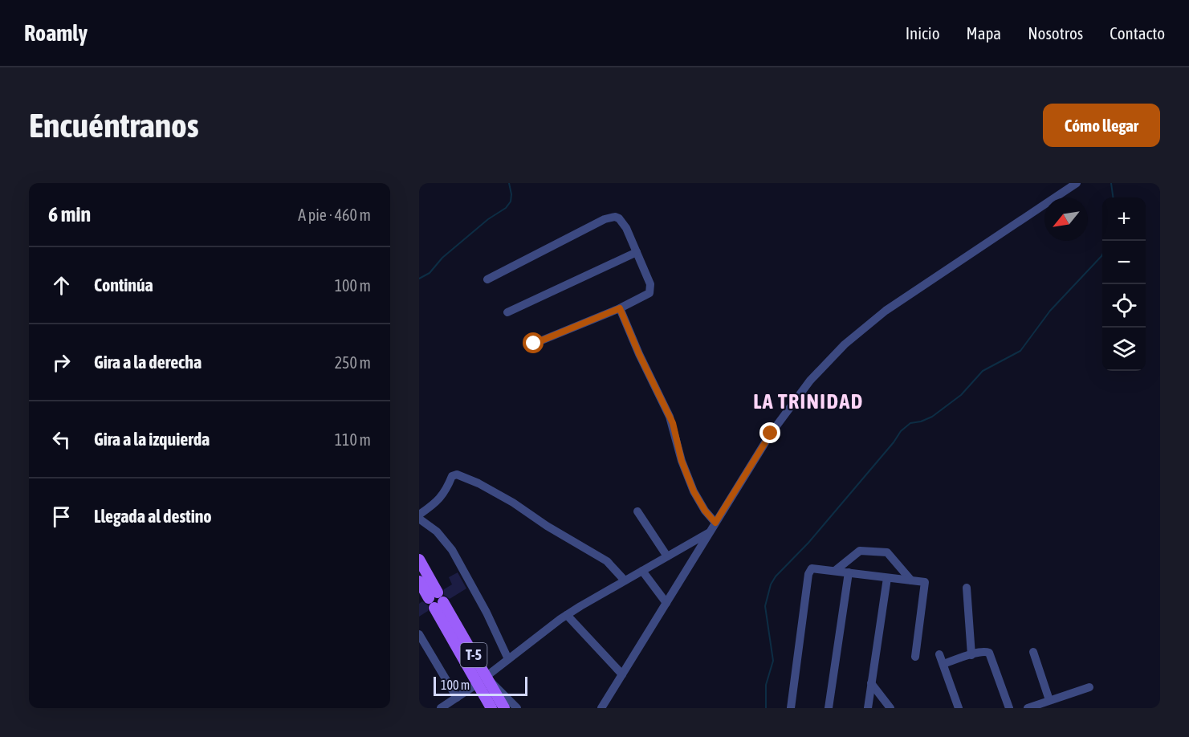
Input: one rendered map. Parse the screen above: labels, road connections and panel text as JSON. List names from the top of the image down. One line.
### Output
{"streets":{"main road":["T-5"]},"districts":["LA TRINIDAD"],"scale_bar":"100 m","north":"bottom left","page":{"header":"Roamly","nav":["Inicio","Mapa","Nosotros","Contacto"],"buttons":"Cómo llegar","title":"Encuéntranos","heading":["6 min","A pie · 460 m"],"map_buttons":["+","−"],"list":[["Continúa","100 m"],["Gira a la derecha","250 m"],["Gira a la izquierda","110 m"],"Llegada al destino"],"scale":"100 m"}}
